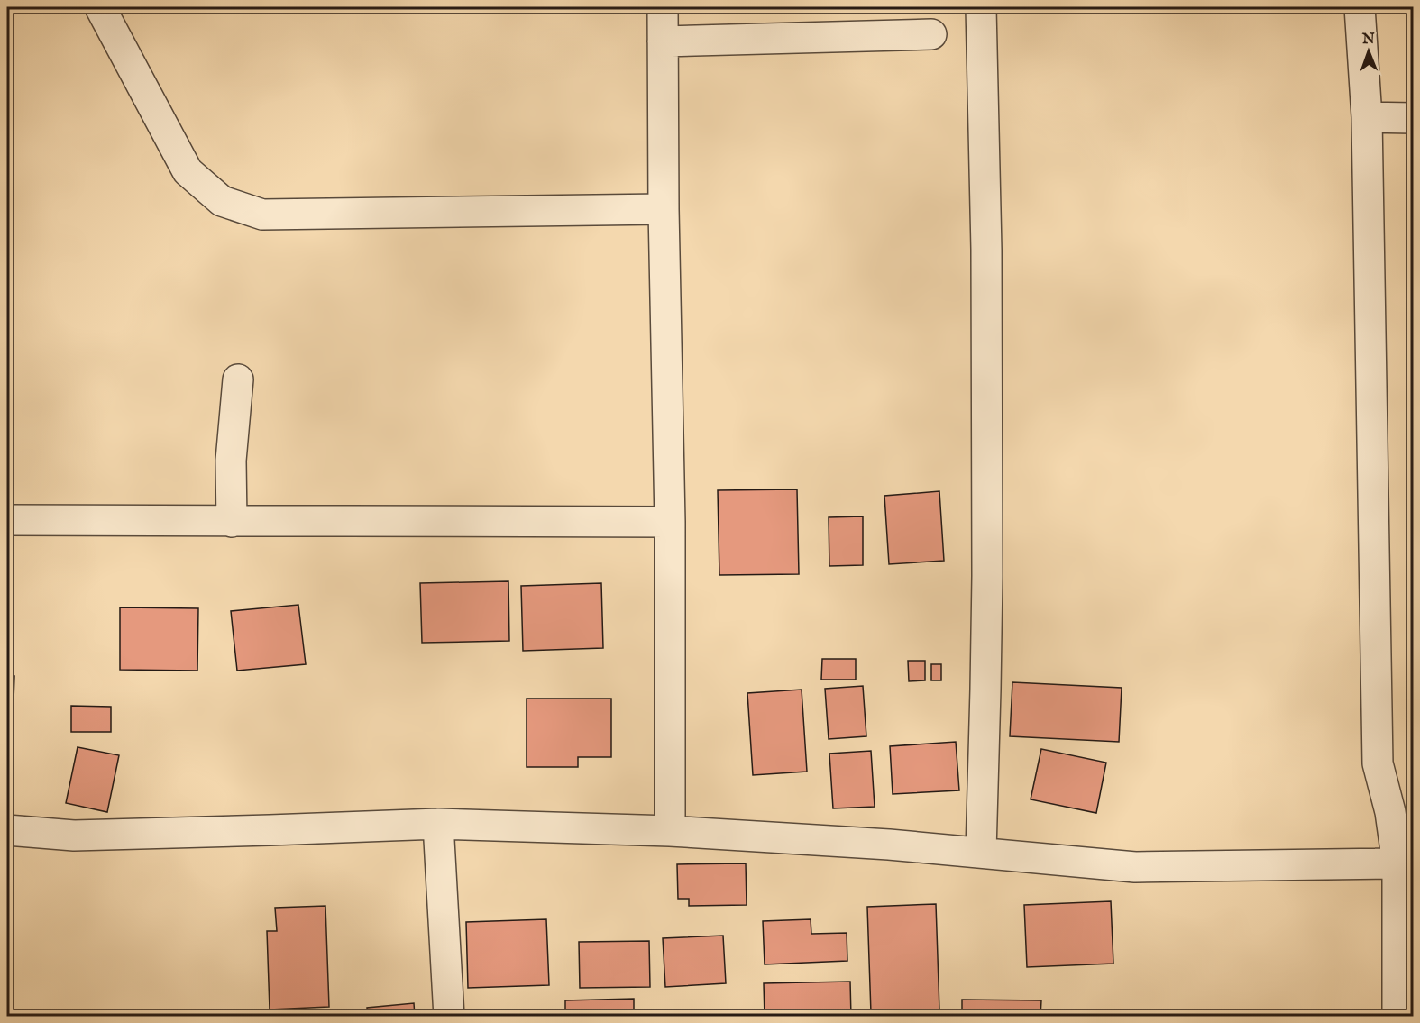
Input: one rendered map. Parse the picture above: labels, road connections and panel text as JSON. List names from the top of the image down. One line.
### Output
{"north":"top"}
